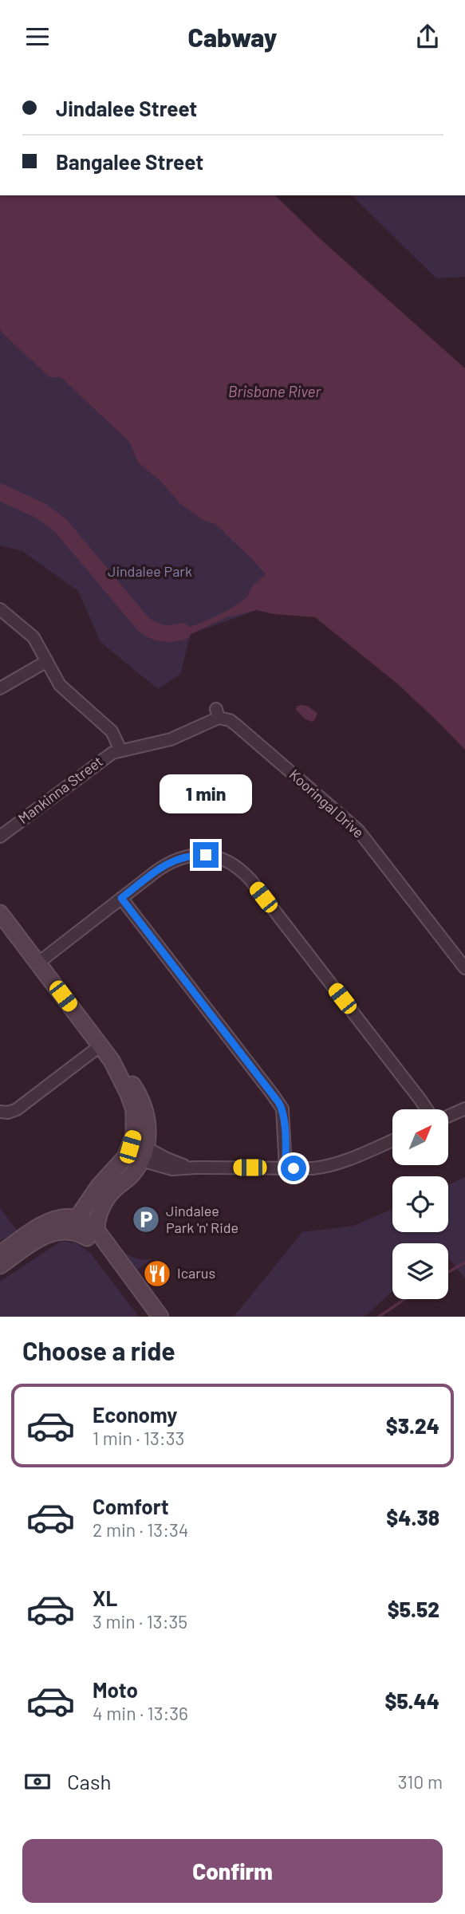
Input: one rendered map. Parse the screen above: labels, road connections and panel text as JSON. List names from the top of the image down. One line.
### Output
{"streets":{"street":["Mankinna Street","Kooringal Drive"]},"crossings":[["Mankinna Street","Kooringal Drive"]],"water":["Brisbane River"],"parks":["Jindalee Park"],"places":{"parking":["Jindalee Park 'n' Ride"],"restaurant":["Icarus"]},"north":"top right","page":{"header":"Cabway","banner":["Jindalee Street","Bangalee Street"],"bubble":"1 min","heading":"Choose a ride","list":[{"name":"Economy","note":"1 min · 13:33","value":"$3.24"},{"name":"Comfort","note":"2 min · 13:34","value":"$4.38"},{"name":"XL","note":"3 min · 13:35","value":"$5.52"},{"name":"Moto","note":"4 min · 13:36","value":"$5.44"}],"pay":["Cash","310 m"],"buttons":"Confirm"}}
